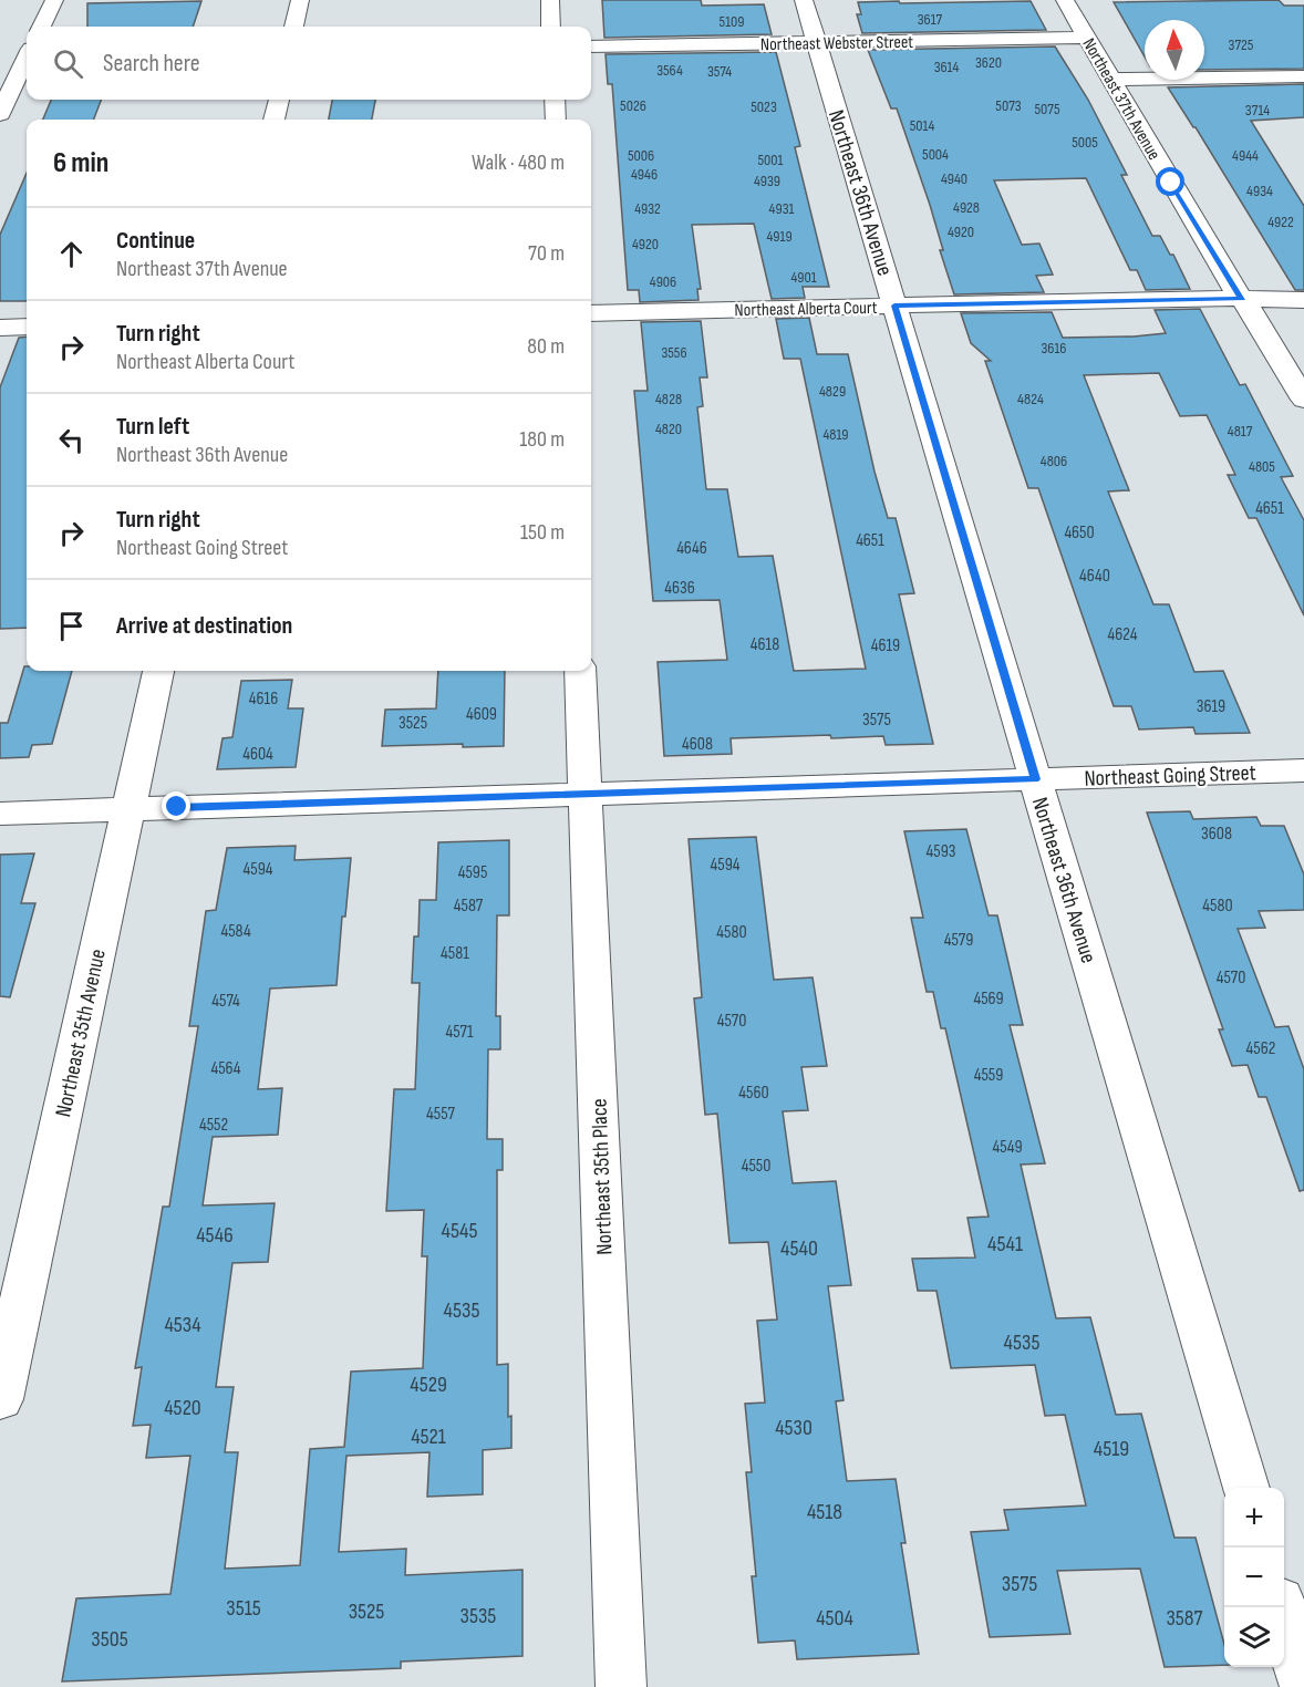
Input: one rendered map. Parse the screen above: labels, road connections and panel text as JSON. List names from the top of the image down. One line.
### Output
{"streets":{"street":["Northeast Webster Street","Northeast 37th Avenue","Northeast 36th Avenue","Northeast Alberta Court","Northeast Going Street","Northeast 35th Avenue","Northeast 35th Place"]},"crossings":[["Northeast Webster Street","Northeast 37th Avenue"],["Northeast Webster Street","Northeast 36th Avenue"],["Northeast 37th Avenue","Northeast Alberta Court"],["Northeast 36th Avenue","Northeast Alberta Court"],["Northeast 36th Avenue","Northeast Going Street"],["Northeast Going Street","Northeast 35th Avenue"],["Northeast Going Street","Northeast 35th Place"]],"house_numbers":["3617","5109","3725","3620","3614","3564","3574","5026","5073","5023","5075","3714","5014","5005","5004","5006","4944","5001","4946","4940","4939","4934","4928","4932","4931","4922","4920","4919","4920","4901","4906","3616","3556","4829","4828","4824","4820","4817","4819","4806","4805","4651","4650","4651","4646","4640","4636","4624","4618","4619","4616","3619","4609","3575","3525","4608","4604","3608","4593","4594","4594","4595","4587","4580","4584","4580","4579","4581","4570","4569","4574","4570","4571","4562","4564","4559","4560","4557","4552","4549","4550","4545","4546","4541","4540","4535","4534","4535","4529","4520","4530","4521","4519","4518","3575","3515","3525","3535","4504","3587","3505"],"north":"top","page":{"search":"Search here","heading":["6 min","Walk · 480 m"],"list":[["Continue","Northeast 37th Avenue","70 m"],["Turn right","Northeast Alberta Court","80 m"],["Turn left","Northeast 36th Avenue","180 m"],["Turn right","Northeast Going Street","150 m"],"Arrive at destination"],"map_buttons":["+","−"]}}
